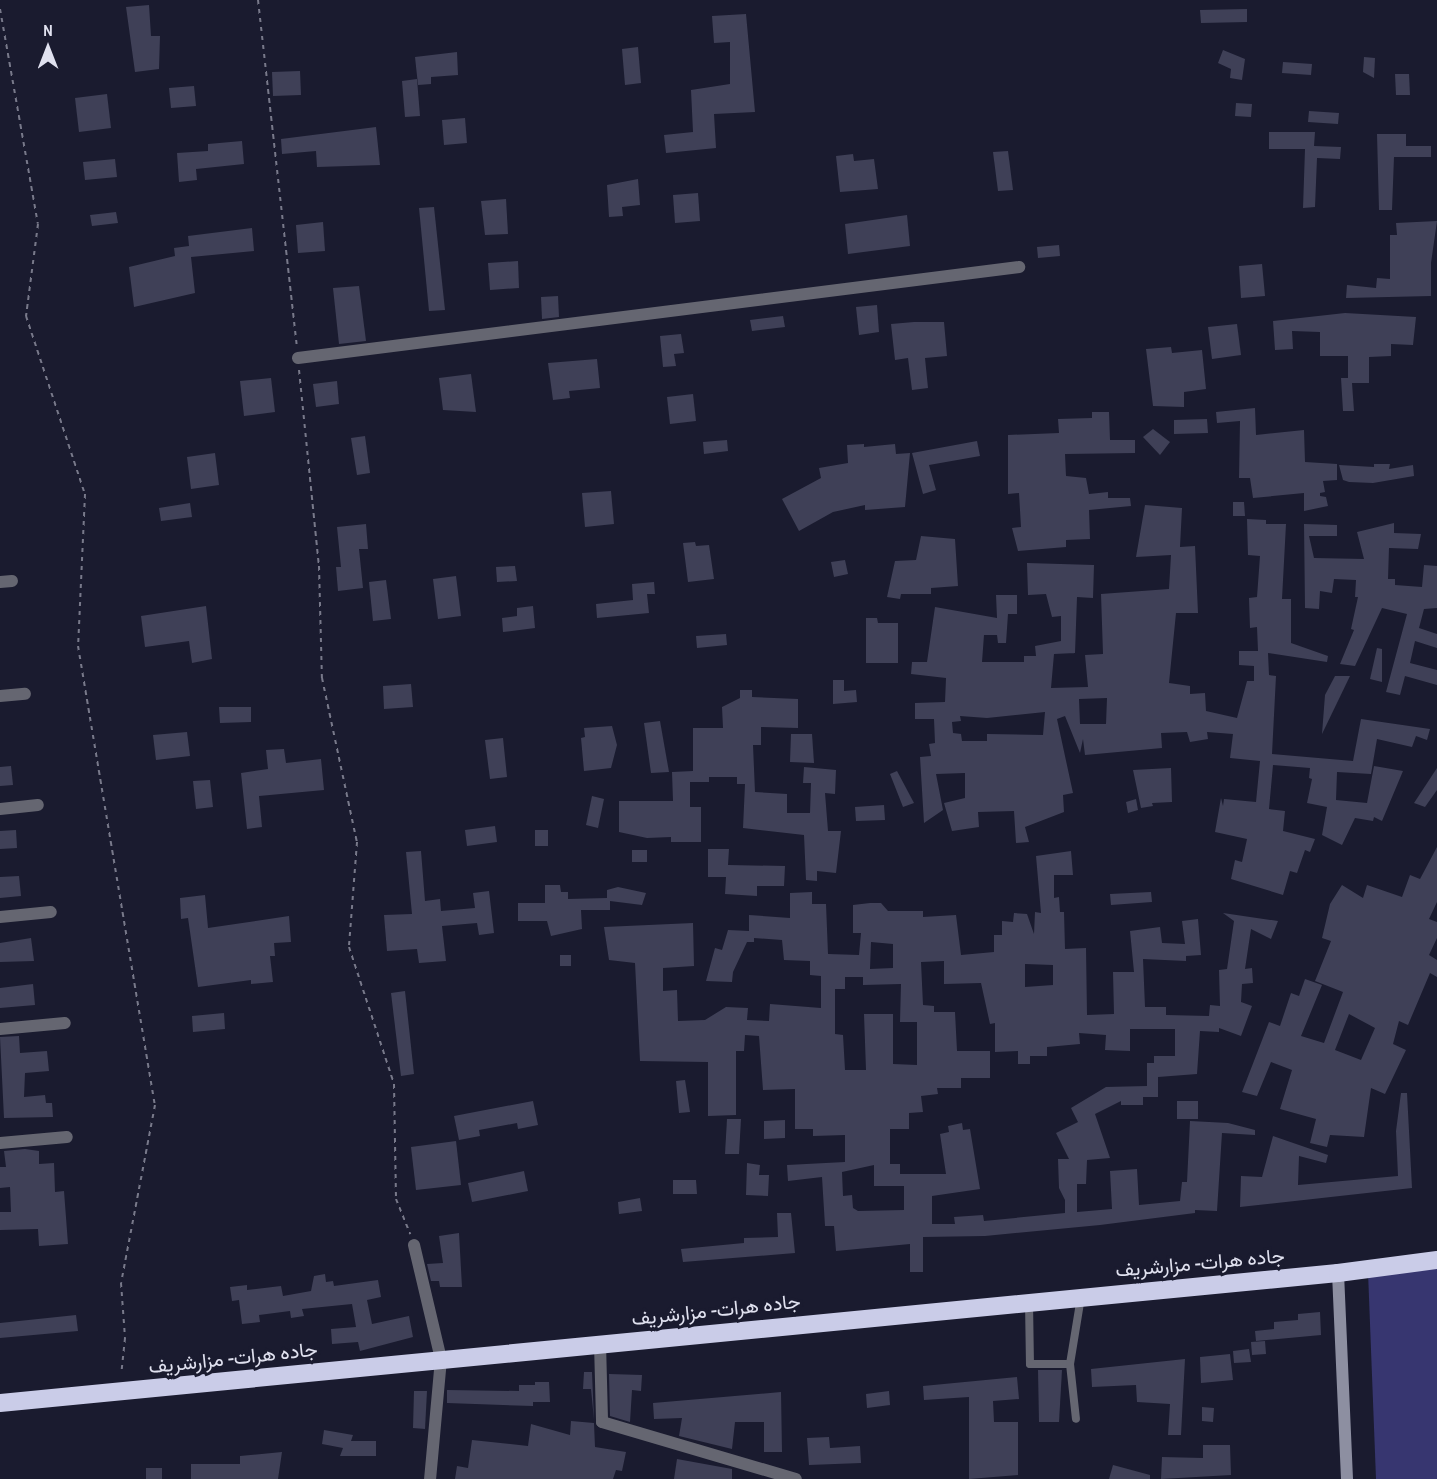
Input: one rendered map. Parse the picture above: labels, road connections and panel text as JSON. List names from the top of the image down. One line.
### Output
{"streets":{"highway":["جاده هرات- مزارشریف"]},"north":"top"}
